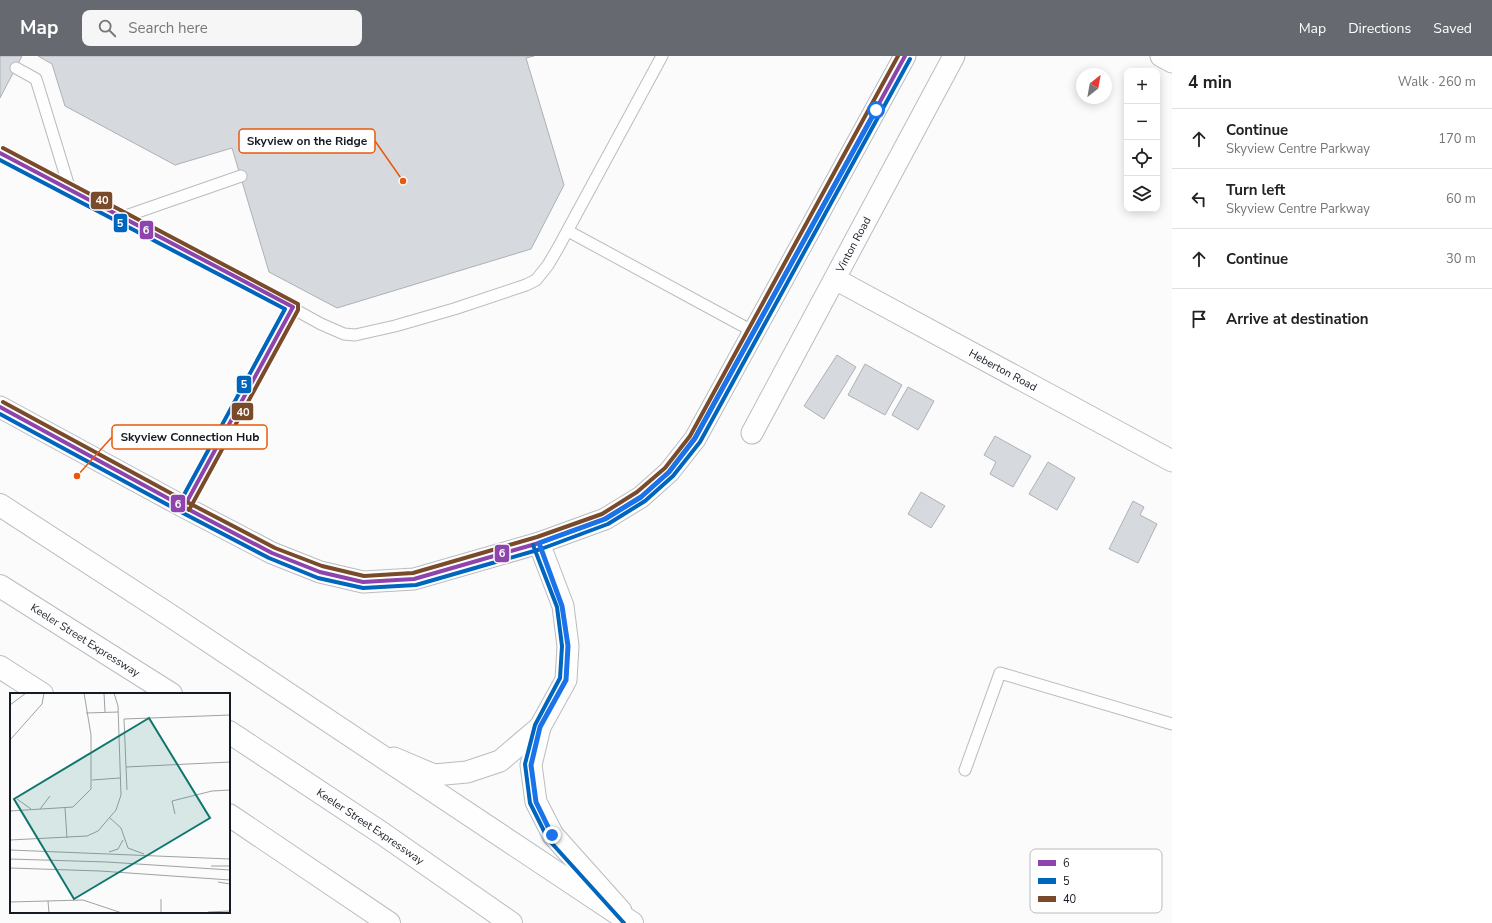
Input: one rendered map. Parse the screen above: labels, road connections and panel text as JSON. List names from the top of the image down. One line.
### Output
{"streets":{"main road":["Keeler Street Expressway"],"street":["Vinton Road","Heberton Road"]},"crossings":[["Vinton Road","Heberton Road"]],"places":["Skyview on the Ridge","Skyview Connection Hub"],"lines":["transit line 6","transit line 40","transit line 5"],"legend":["6","5","40"],"north":"top right","page":{"header":"Map","search":"Search here","nav":["Map","Directions","Saved"],"heading":["4 min","Walk · 260 m"],"map_buttons":["+","−"],"list":[["Continue","Skyview Centre Parkway","170 m"],["Turn left","Skyview Centre Parkway","60 m"],["Continue","30 m"],"Arrive at destination"]}}
